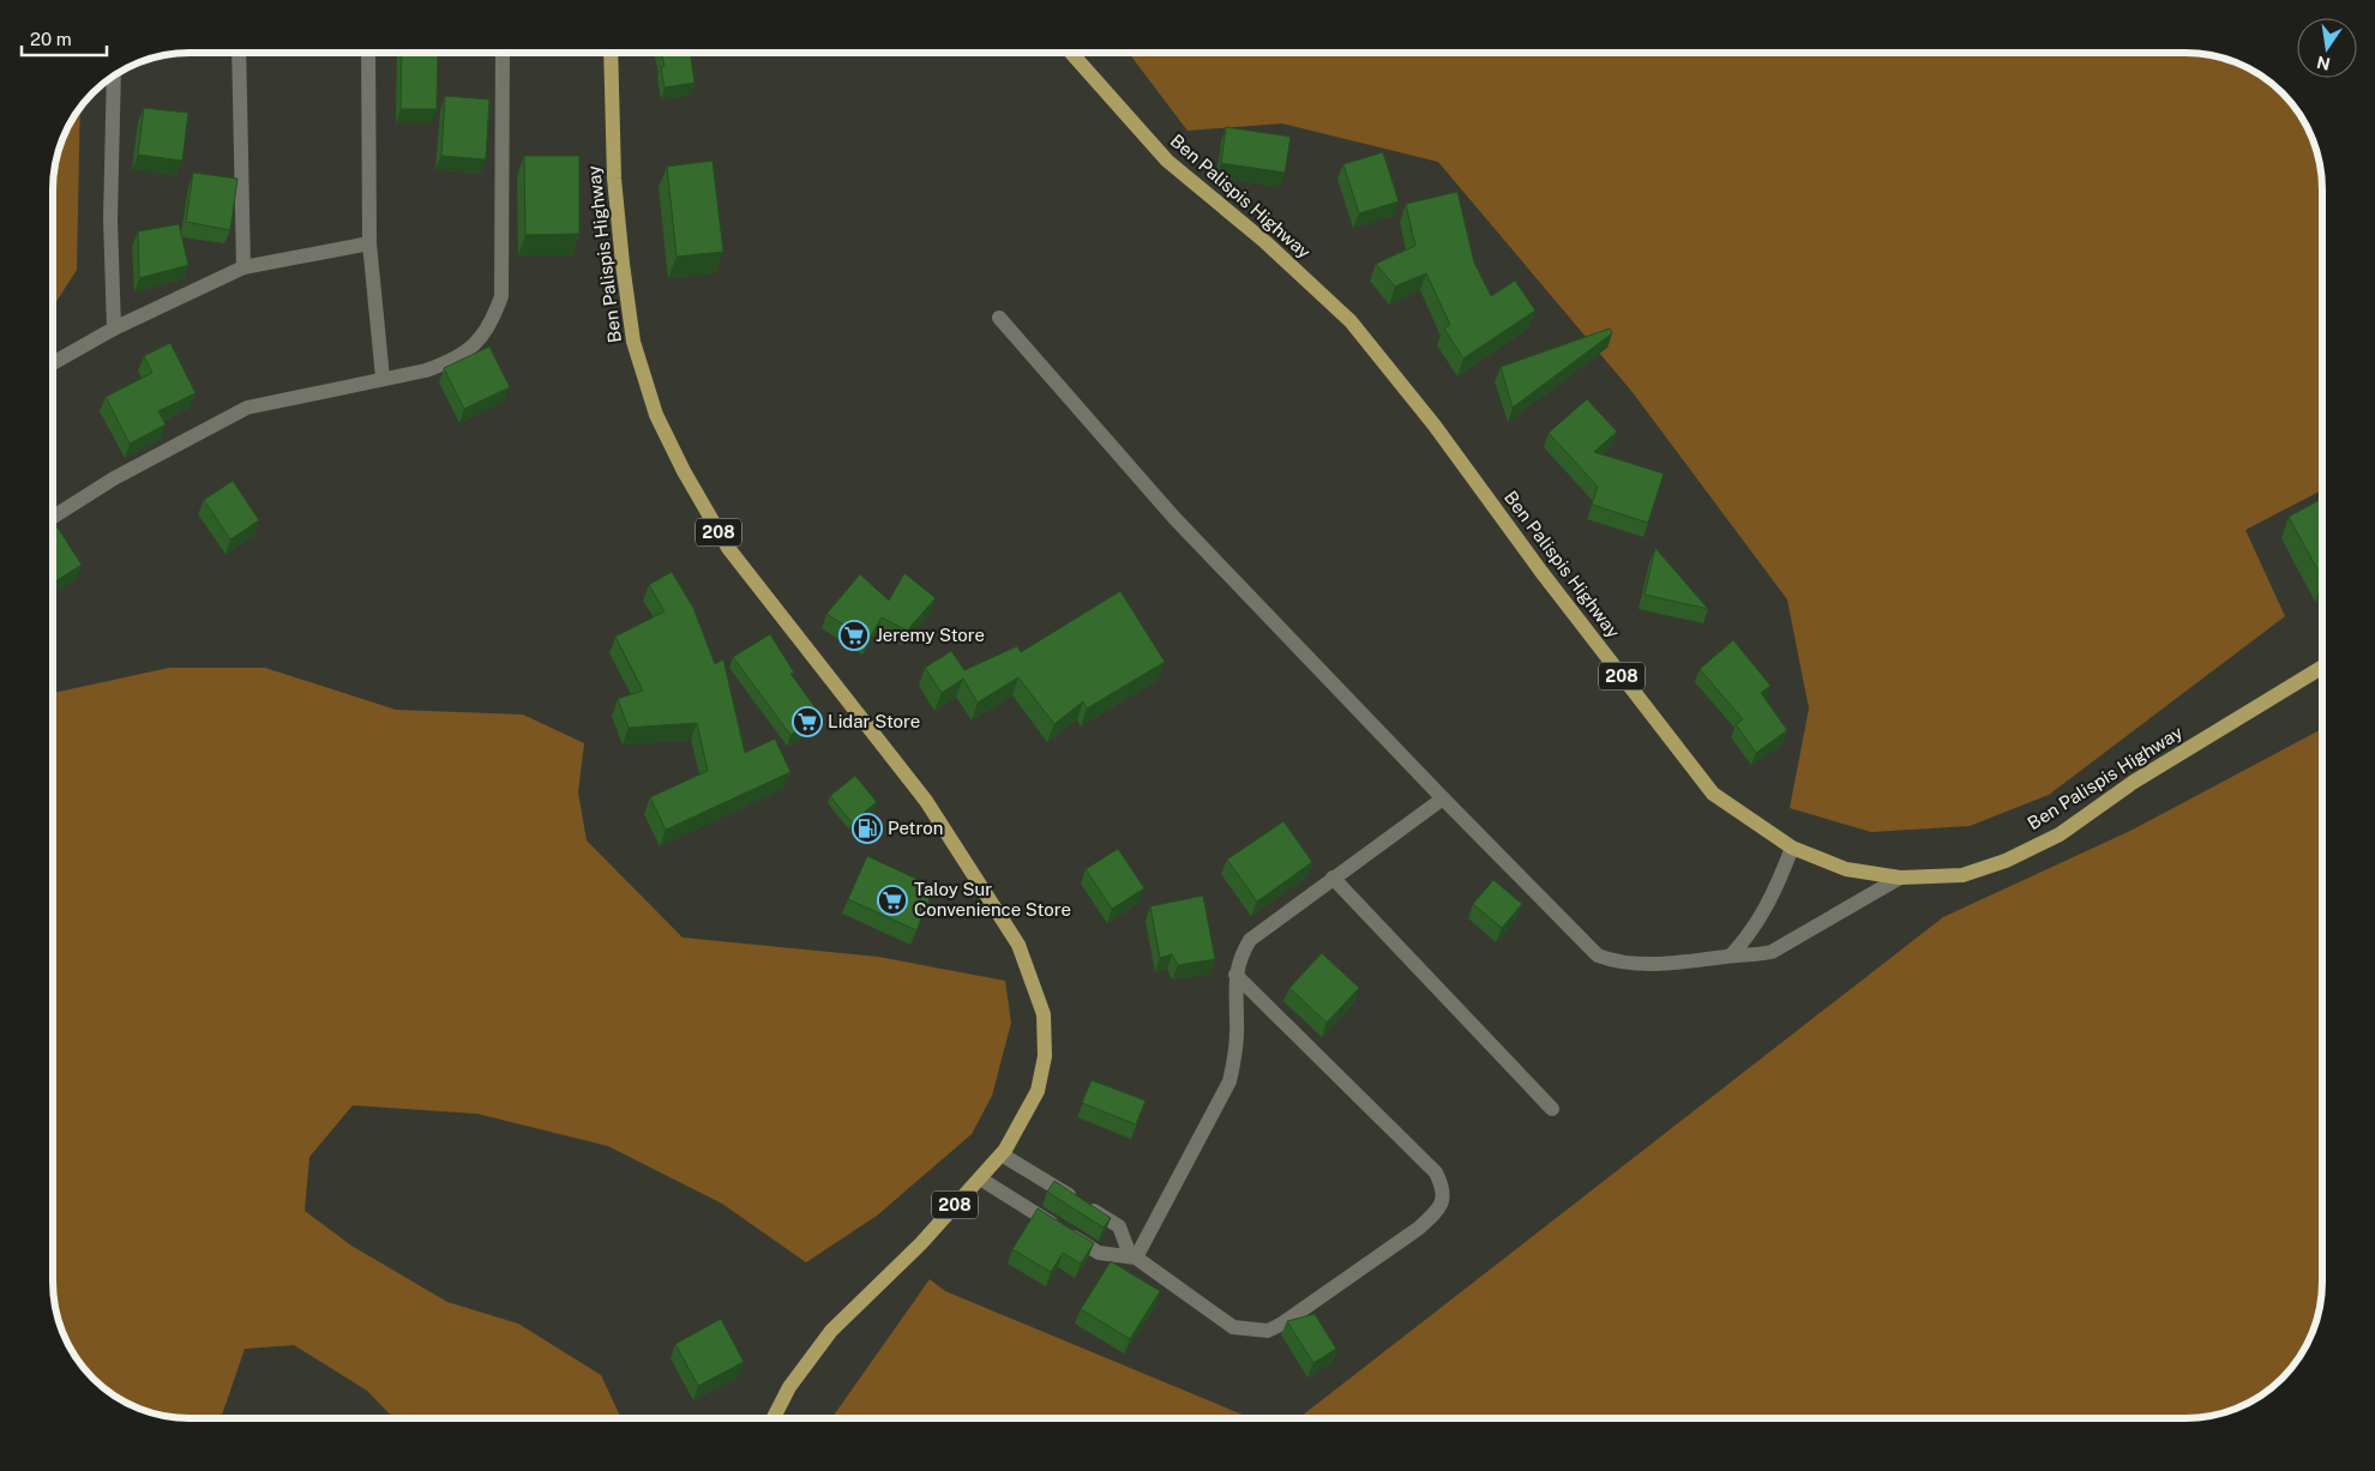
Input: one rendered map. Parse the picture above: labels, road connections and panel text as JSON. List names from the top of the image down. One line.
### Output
{"streets":{"main road":["Ben Palispis Highway","208"]},"places":{"supermarket":["Jeremy Store","Lidar Store","Taloy Sur Convenience Store"],"fuel station":["Petron"]},"scale_bar":"20 m","north":"bottom"}
